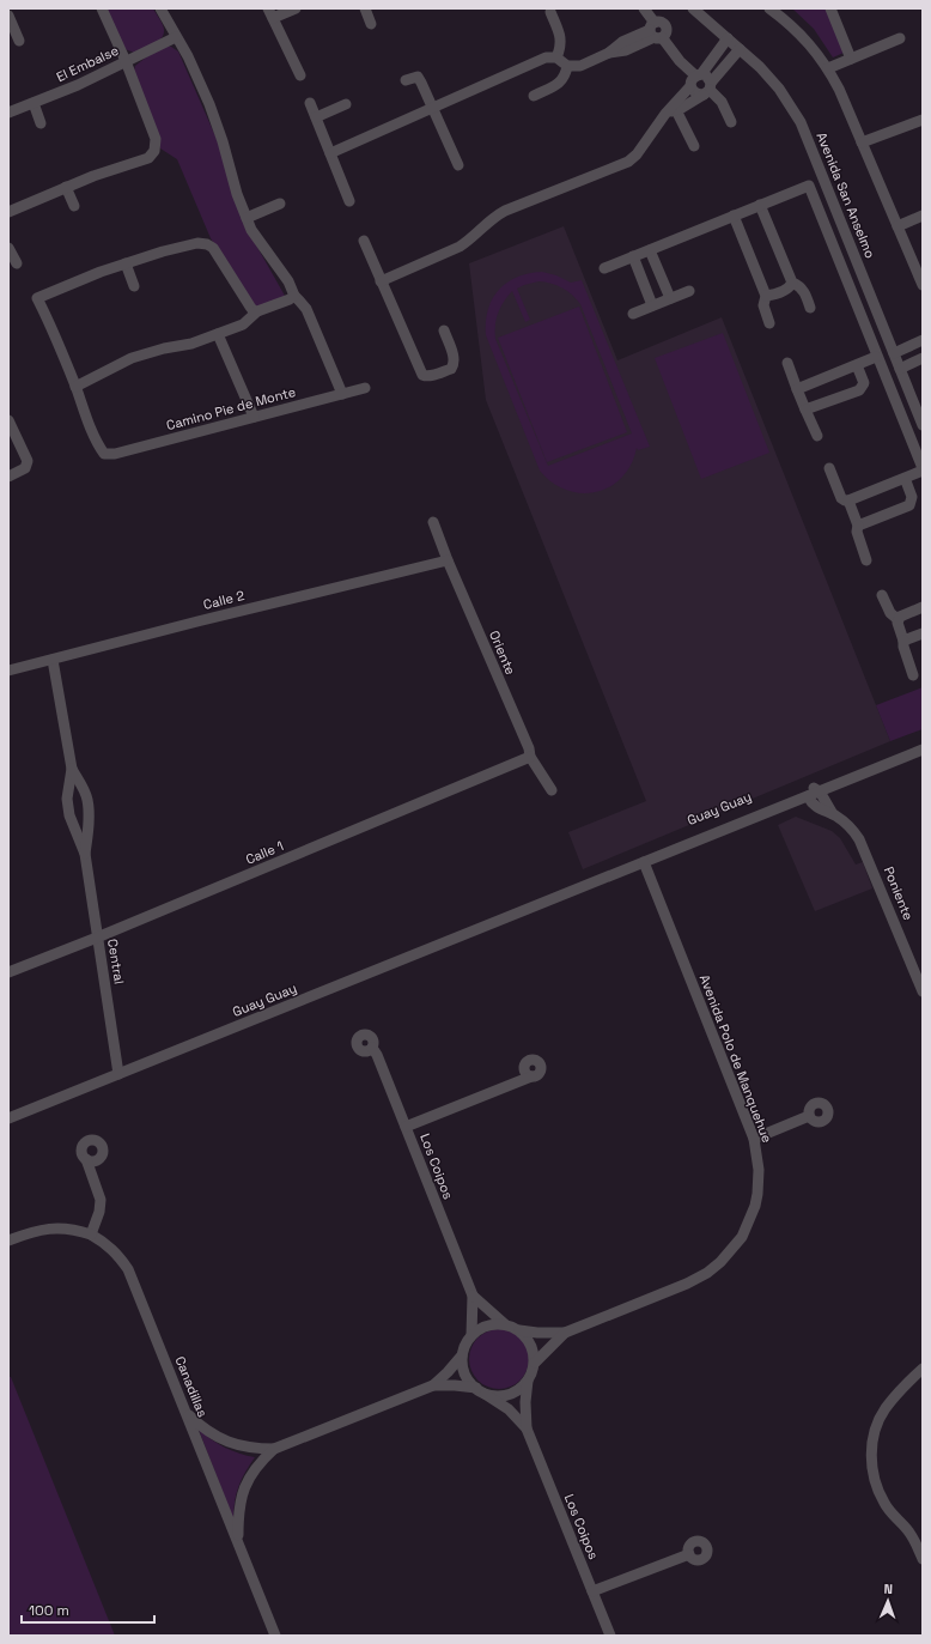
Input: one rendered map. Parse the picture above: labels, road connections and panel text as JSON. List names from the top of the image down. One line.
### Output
{"streets":{"street":["El Embalse","Avenida San Anselmo","Camino Pie de Monte","Calle 2","Oriente","Guay Guay","Calle 1","Poniente","Central","Avenida Polo de Manquehue","Los Coipos","Canadillas"]},"crossings":[["Calle 2","Oriente"],["Calle 2","Central"],["Oriente","Calle 1"],["Guay Guay","Poniente"],["Guay Guay","Central"],["Guay Guay","Avenida Polo de Manquehue"],["Calle 1","Central"],["Avenida Polo de Manquehue","Los Coipos"]],"scale_bar":"100 m","north":"top"}
